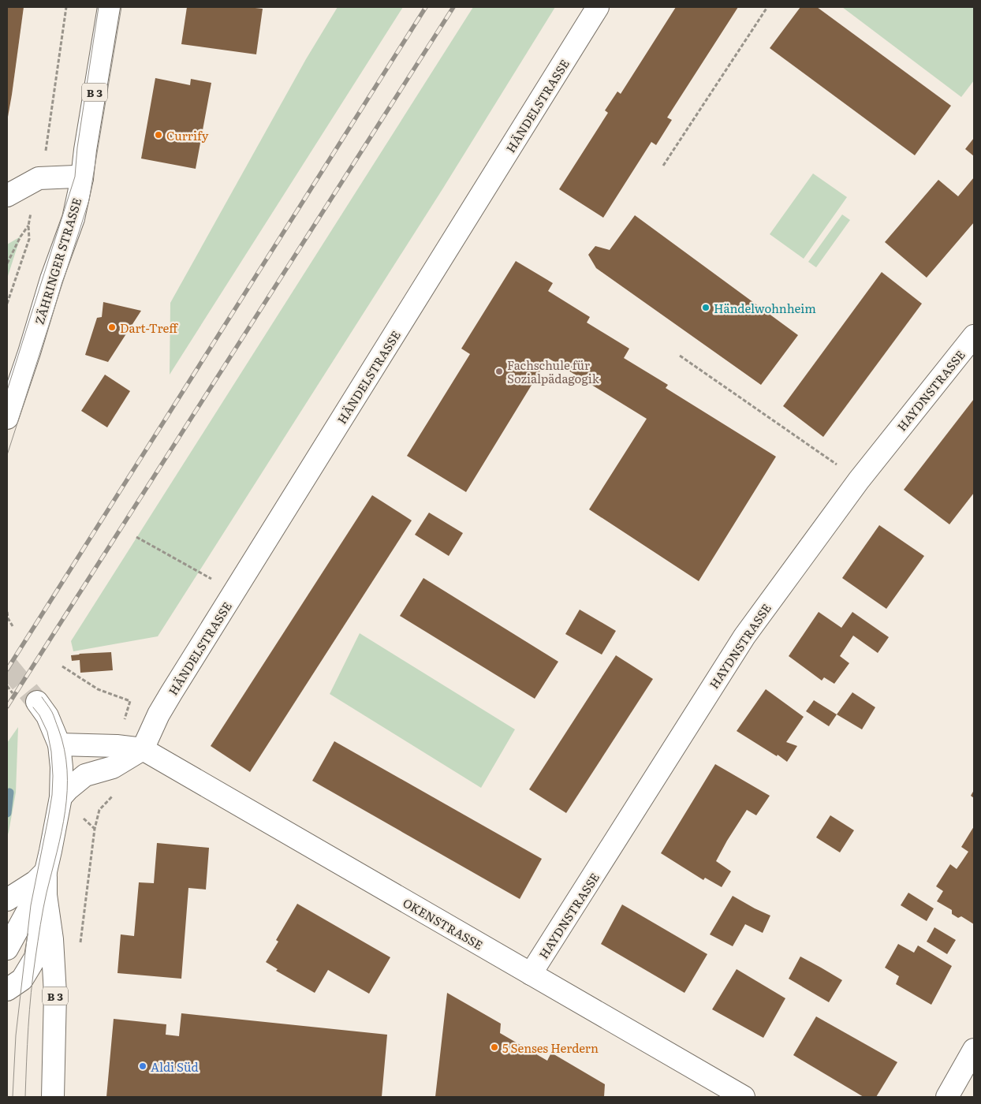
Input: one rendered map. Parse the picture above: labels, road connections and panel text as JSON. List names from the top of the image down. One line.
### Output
{"streets":{"street":["B 3","HÄNDELSTRASSE","ZÄHRINGER STRASSE","HAYDNSTRASSE","OKENSTRASSE"]},"crossings":[["B 3","OKENSTRASSE"],["HÄNDELSTRASSE","OKENSTRASSE"],["HAYDNSTRASSE","OKENSTRASSE"]],"places":["Currify","Händelwohnheim","Dart-Treff","Fachschule für Sozialpädagogik","5 Senses Herdern","Aldi Süd"]}
